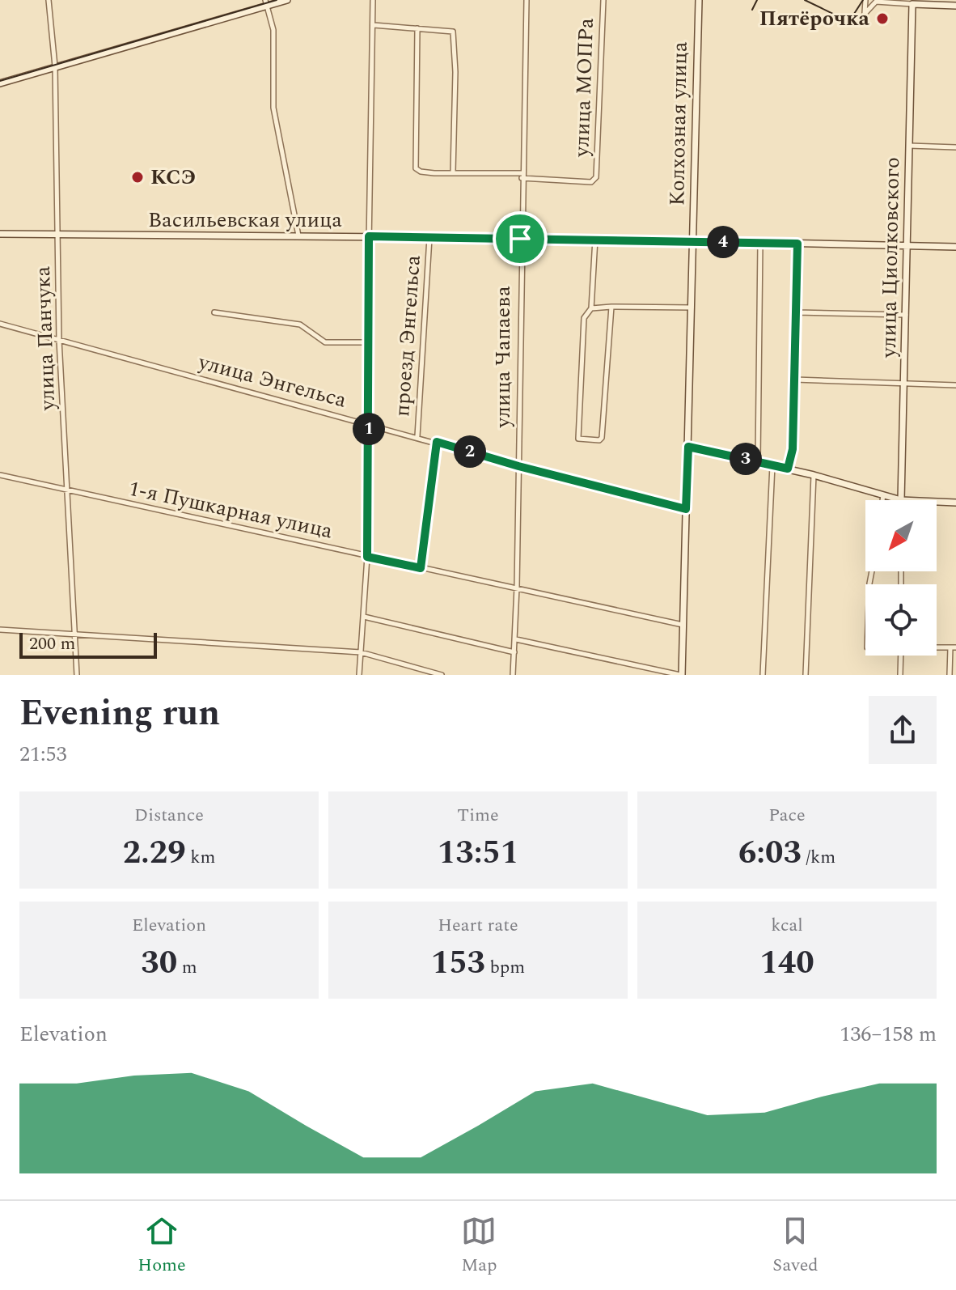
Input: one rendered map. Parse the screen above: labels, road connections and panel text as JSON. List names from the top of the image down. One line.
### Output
{"streets":{"main road":["Колхозная улица","Васильевская улица","улица Циолковского"],"street":["улица МОПРа","проезд Энгельса","улица Панчука","улица Чапаева","улица Энгельса","1-я Пушкарная улица"]},"crossings":[["улица МОПРа","улица Чапаева"],["Колхозная улица","Васильевская улица"],["Колхозная улица","улица Энгельса"],["Колхозная улица","1-я Пушкарная улица"],["Васильевская улица","улица Циолковского"],["Васильевская улица","проезд Энгельса"],["Васильевская улица","улица Панчука"],["Васильевская улица","улица Чапаева"],["проезд Энгельса","улица Энгельса"],["улица Панчука","улица Энгельса"],["улица Панчука","1-я Пушкарная улица"],["улица Чапаева","улица Энгельса"],["улица Чапаева","1-я Пушкарная улица"]],"places":["Пятёрочка","КСЭ"],"scale_bar":"200 m","north":"bottom left","page":{"pins":["4","1","2","3"],"scale":"200 m","heading":["Evening run","21:53"],"stats":[["Distance","2.29 km"],["Time","13:51"],["Pace","6:03 /km"],["Elevation","30 m"],["Heart rate","153 bpm"],["kcal","140"]],"chart":["Elevation","136–158 m"],"tabs":["Home","Map","Saved"]}}
